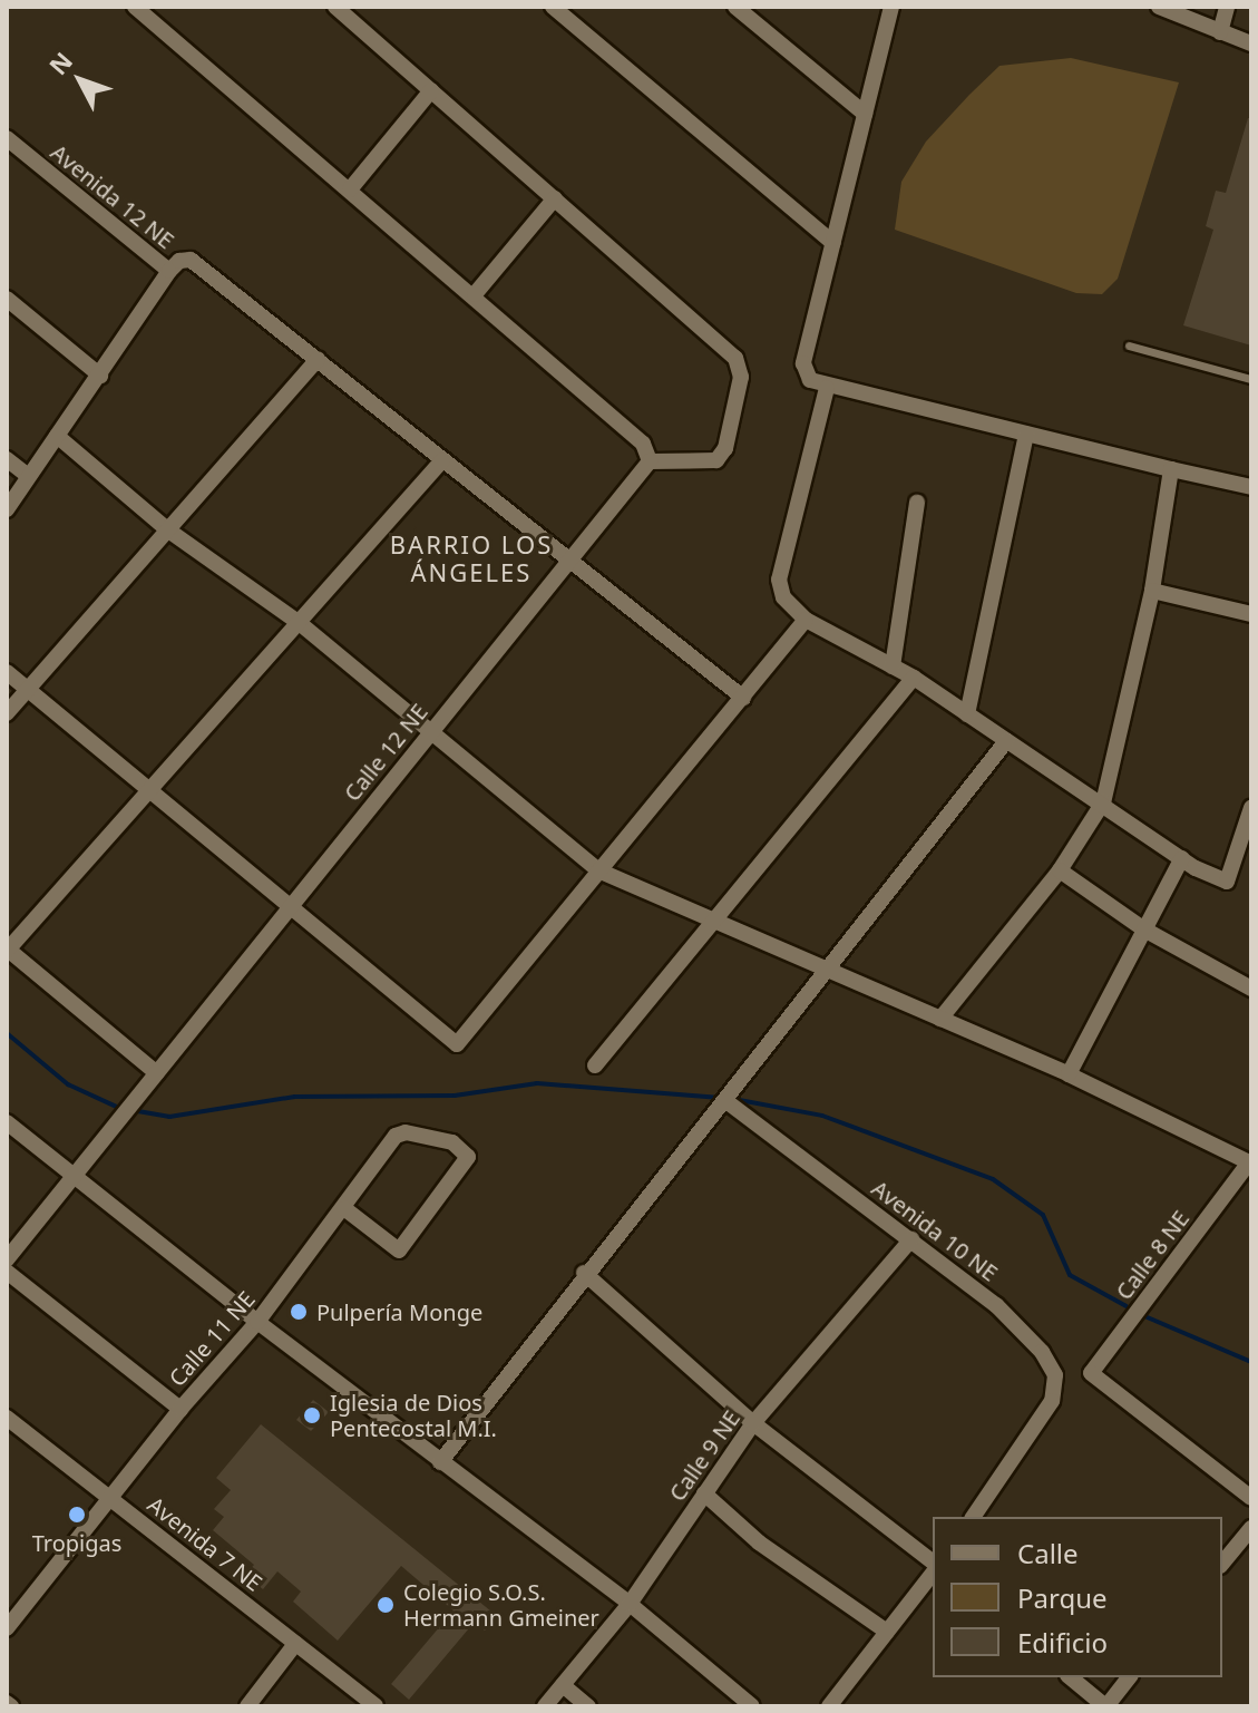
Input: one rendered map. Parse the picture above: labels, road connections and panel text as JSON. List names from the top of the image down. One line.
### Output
{"streets":{"street":["Avenida 12 NE","Calle 12 NE","Avenida 10 NE","Calle 8 NE","Calle 11 NE","Calle 9 NE","Avenida 7 NE"]},"crossings":[["Avenida 10 NE","Calle 9 NE"],["Calle 11 NE","Avenida 7 NE"]],"districts":["BARRIO LOS ÁNGELES"],"places":["Pulpería Monge","Iglesia de Dios Pentecostal M.I.","Tropigas","Colegio S.O.S. Hermann Gmeiner"],"legend":["Calle","Parque","Edificio"],"north":"top left"}
